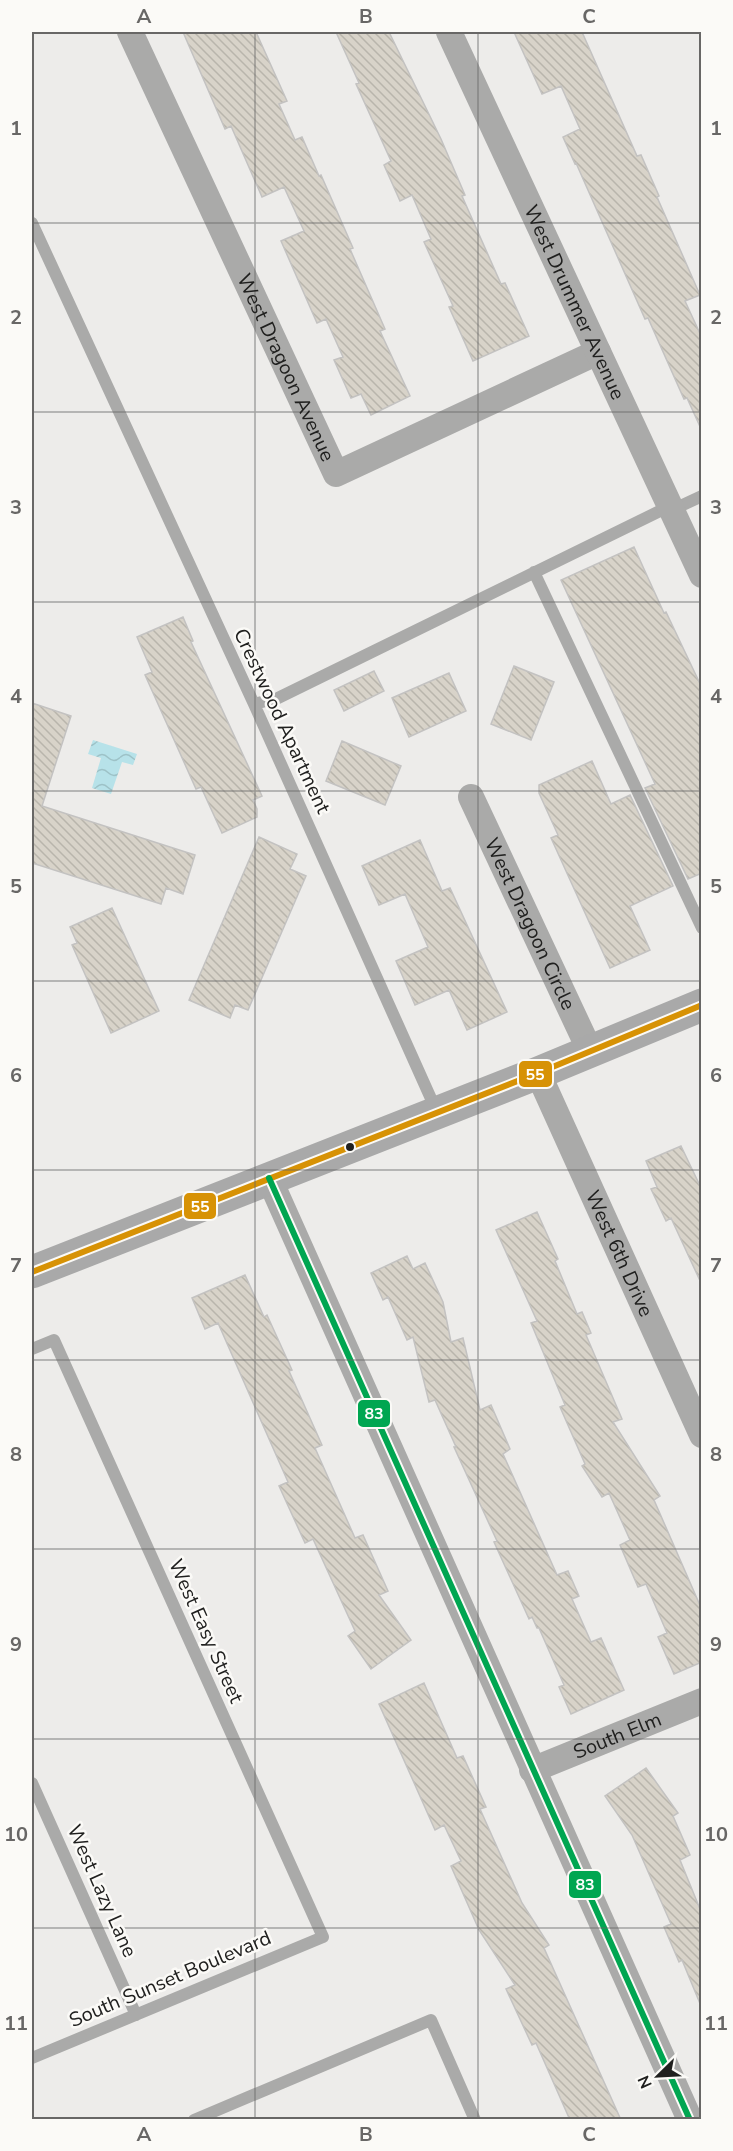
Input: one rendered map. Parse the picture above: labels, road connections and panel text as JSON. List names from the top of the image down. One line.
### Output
{"streets":{"street":["West Drummer Avenue","West Dragoon Avenue","West Dragoon Circle","West 6th Drive","South Elm"],"lane":["Crestwood Apartment","West Easy Street","West Lazy Lane","South Sunset Boulevard"]},"crossings":[["West Drummer Avenue","West Dragoon Avenue"],["West Easy Street","South Sunset Boulevard"],["West Lazy Lane","South Sunset Boulevard"]],"lines":["transit line 55","transit line 83"],"north":"bottom left","grid":{"columns":["A","B","C"],"rows":["1","2","3","4","5","6","7","8","9","10","11"]}}
